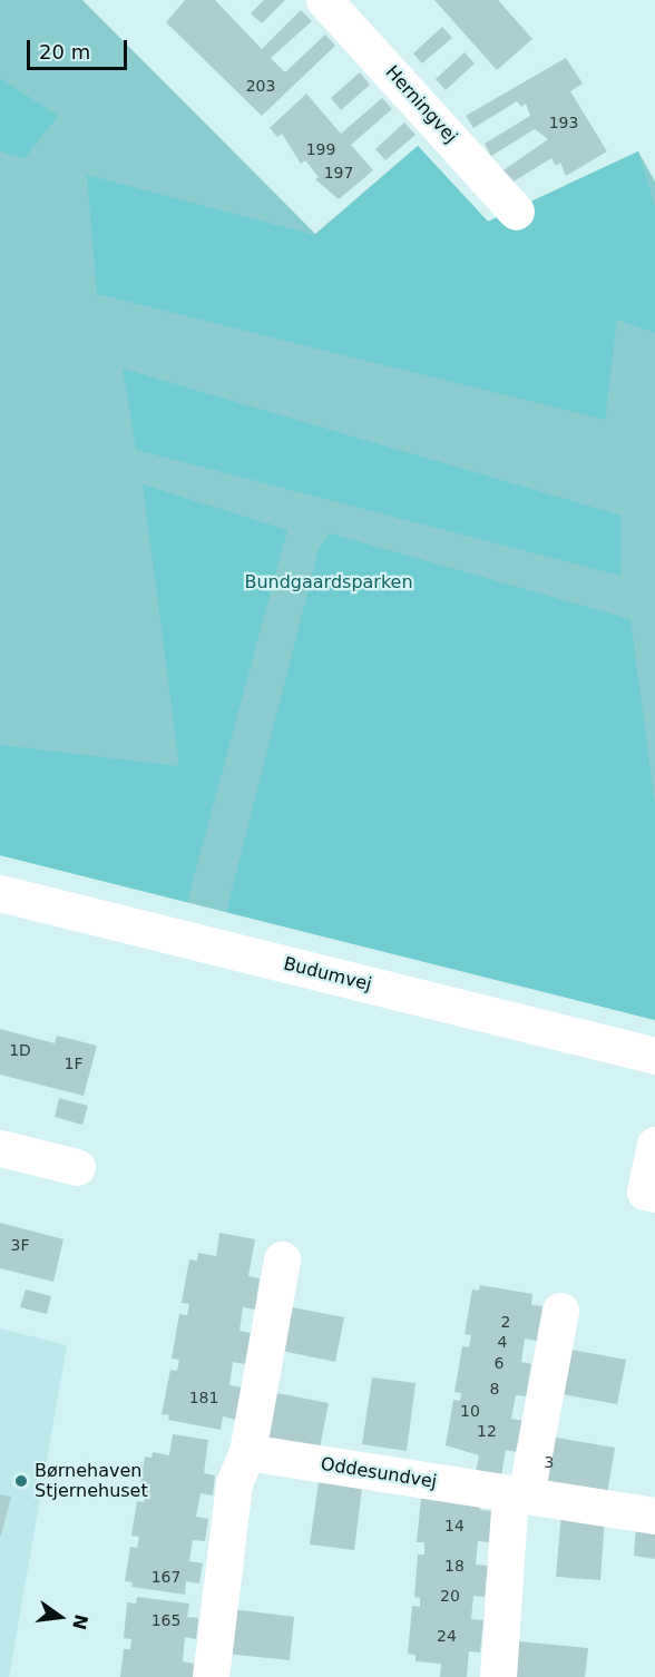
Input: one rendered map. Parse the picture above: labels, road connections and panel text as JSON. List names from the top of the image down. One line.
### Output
{"streets":{"street":["Herningvej","Budumvej","Oddesundvej"]},"parks":["Bundgaardsparken"],"places":["Børnehaven Stjernehuset"],"house_numbers":["203","193","199","197","1D","1F","3F","2","4","6","8","181","10","12","3","14","18","167","20","165","24"],"scale_bar":"20 m","north":"right"}
